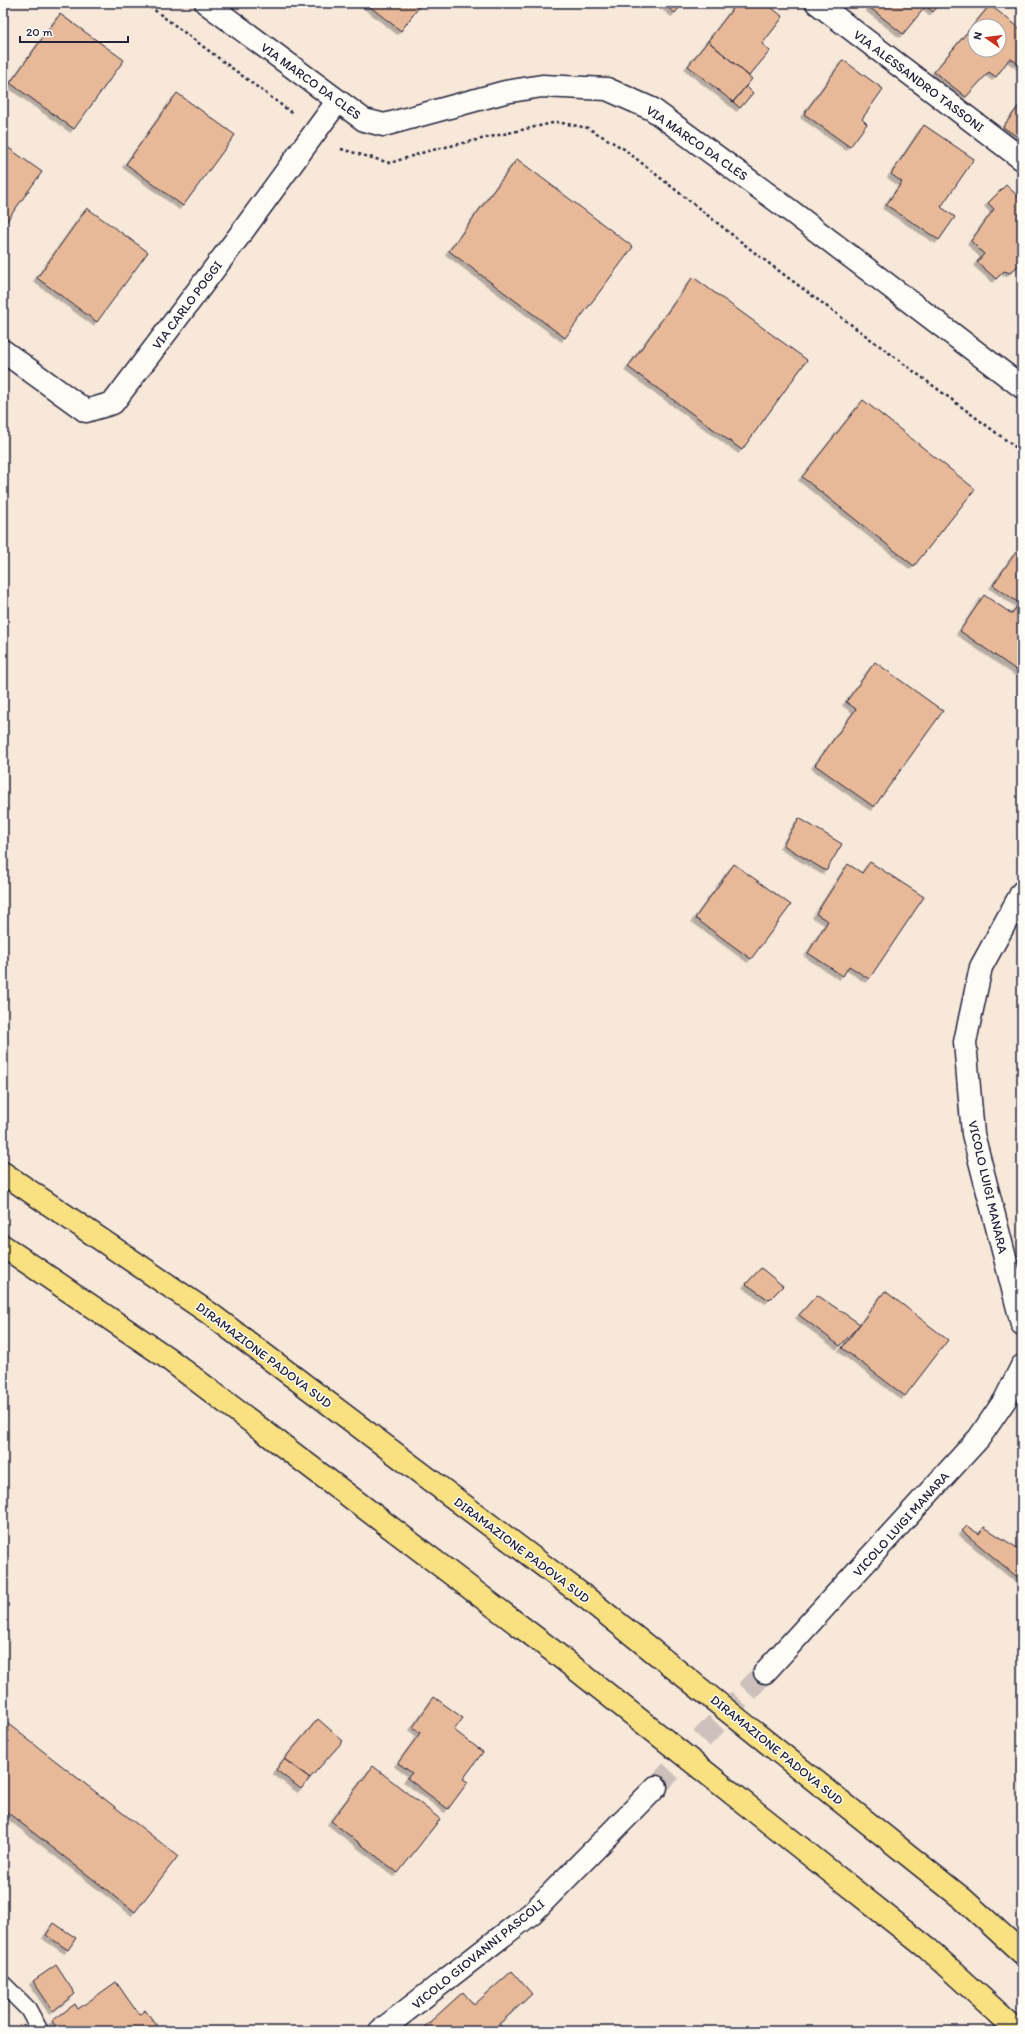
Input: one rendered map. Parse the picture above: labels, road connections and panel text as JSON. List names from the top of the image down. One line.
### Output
{"streets":{"highway":["DIRAMAZIONE PADOVA SUD"],"street":["VIA MARCO DA CLES","VIA ALESSANDRO TASSONI","VIA CARLO POGGI","VICOLO LUIGI MANARA","VICOLO GIOVANNI PASCOLI"]},"crossings":[["VIA MARCO DA CLES","VIA CARLO POGGI"]],"scale_bar":"20 m","north":"left"}
